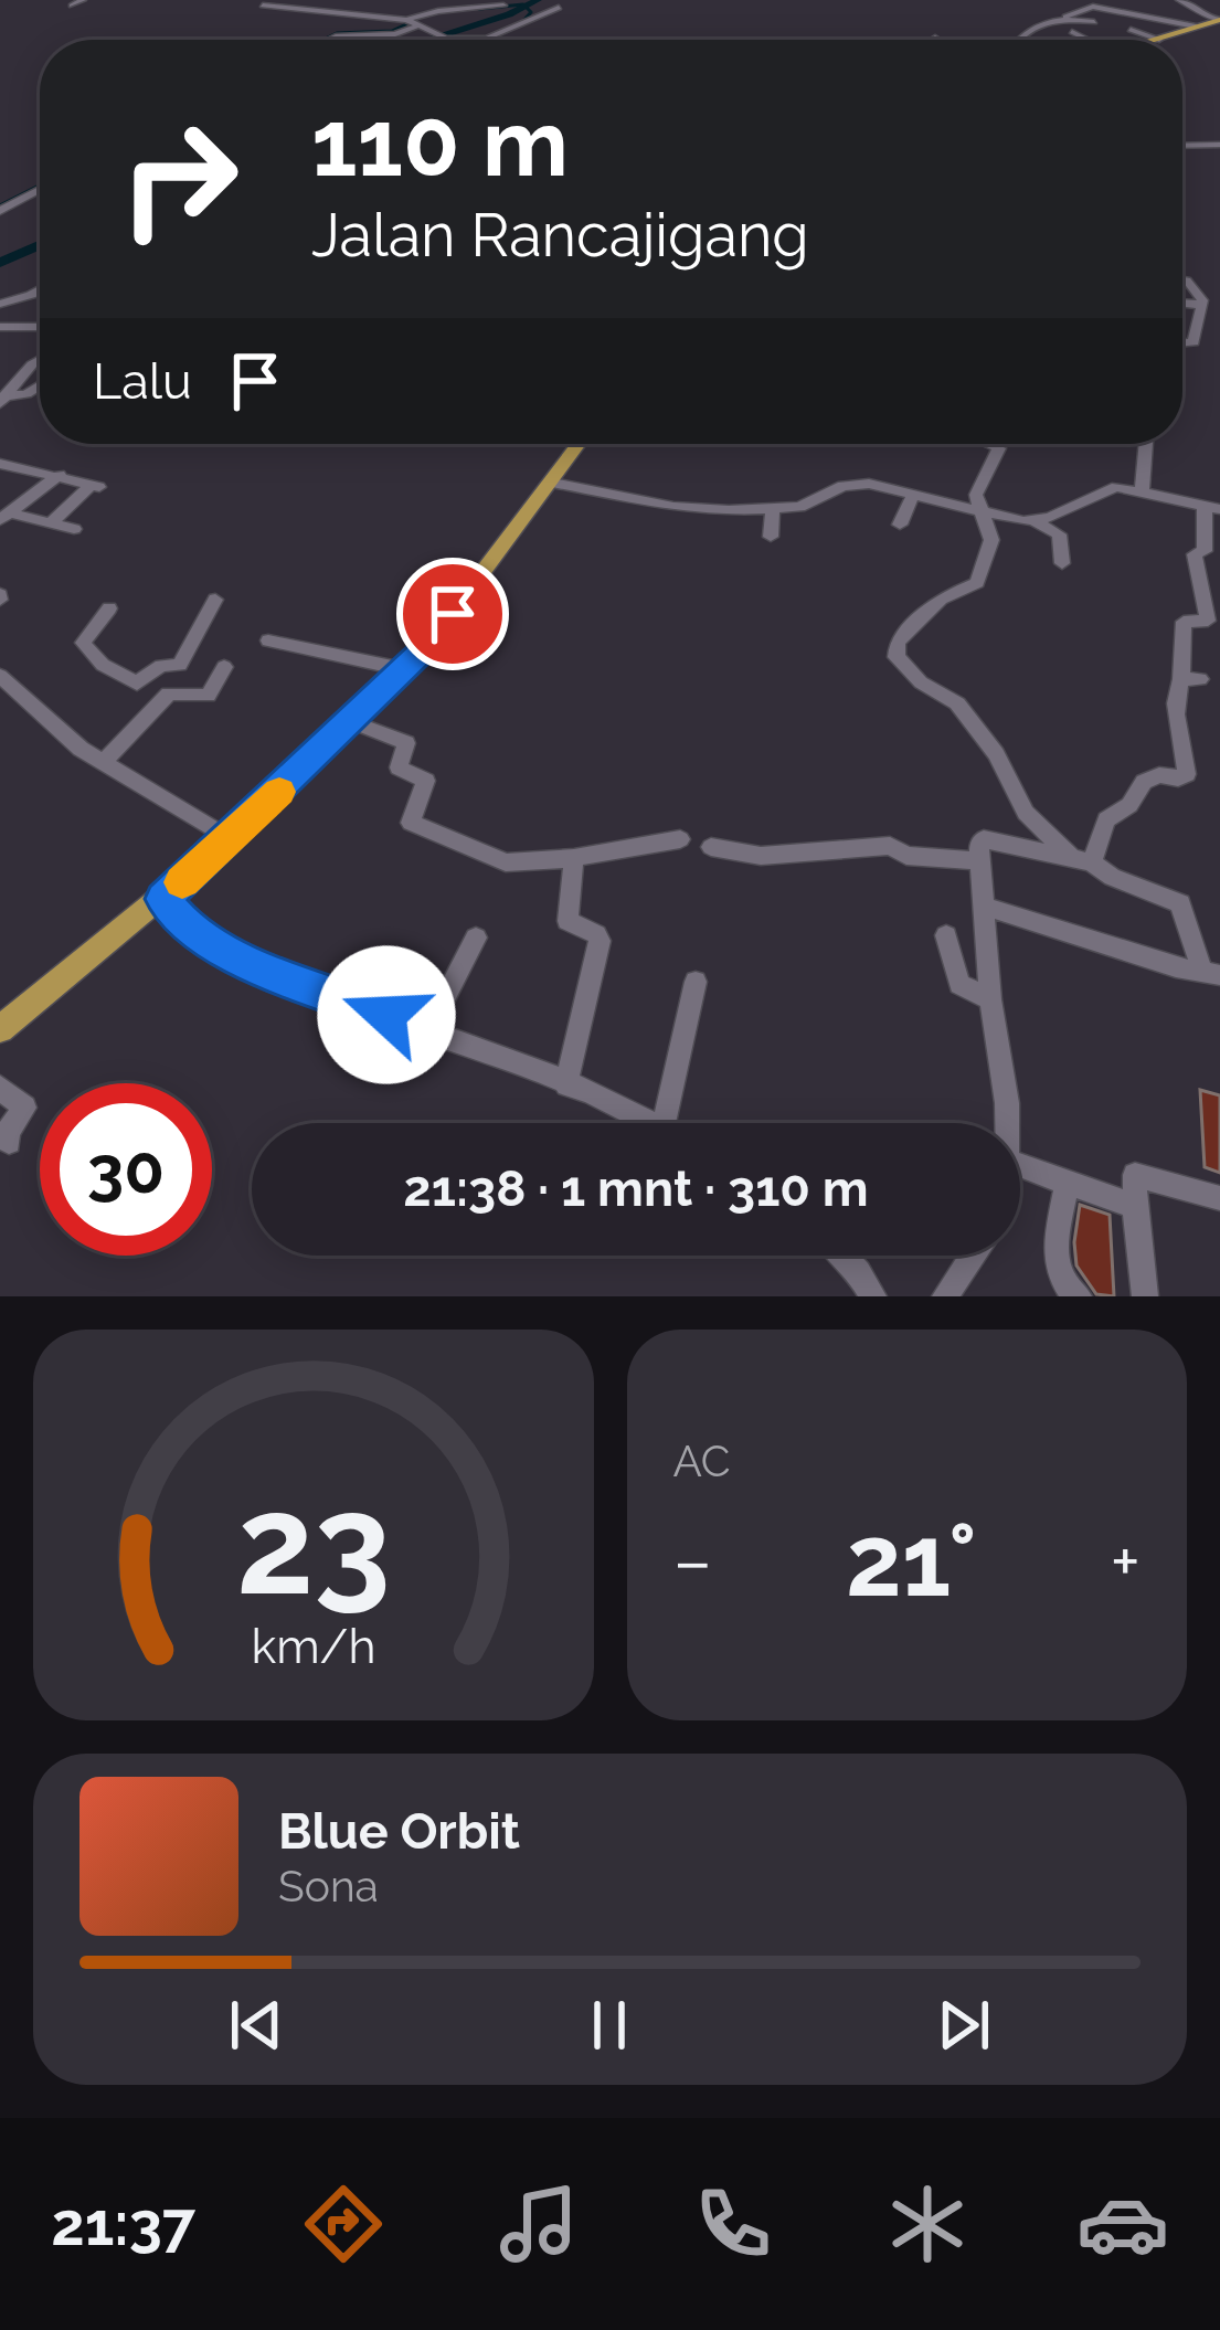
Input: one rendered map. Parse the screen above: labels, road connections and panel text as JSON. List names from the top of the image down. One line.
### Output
{"page":{"turn":["110 m","Jalan Rancajigang"],"then":"Lalu","limit":"30","trip":"21:38 · 1 mnt · 310 m","tile":"AC","heat":["−","21°","+"],"song":["Blue Orbit","Sona"],"tabs":"21:37","gauge":["23","km/h"]}}
